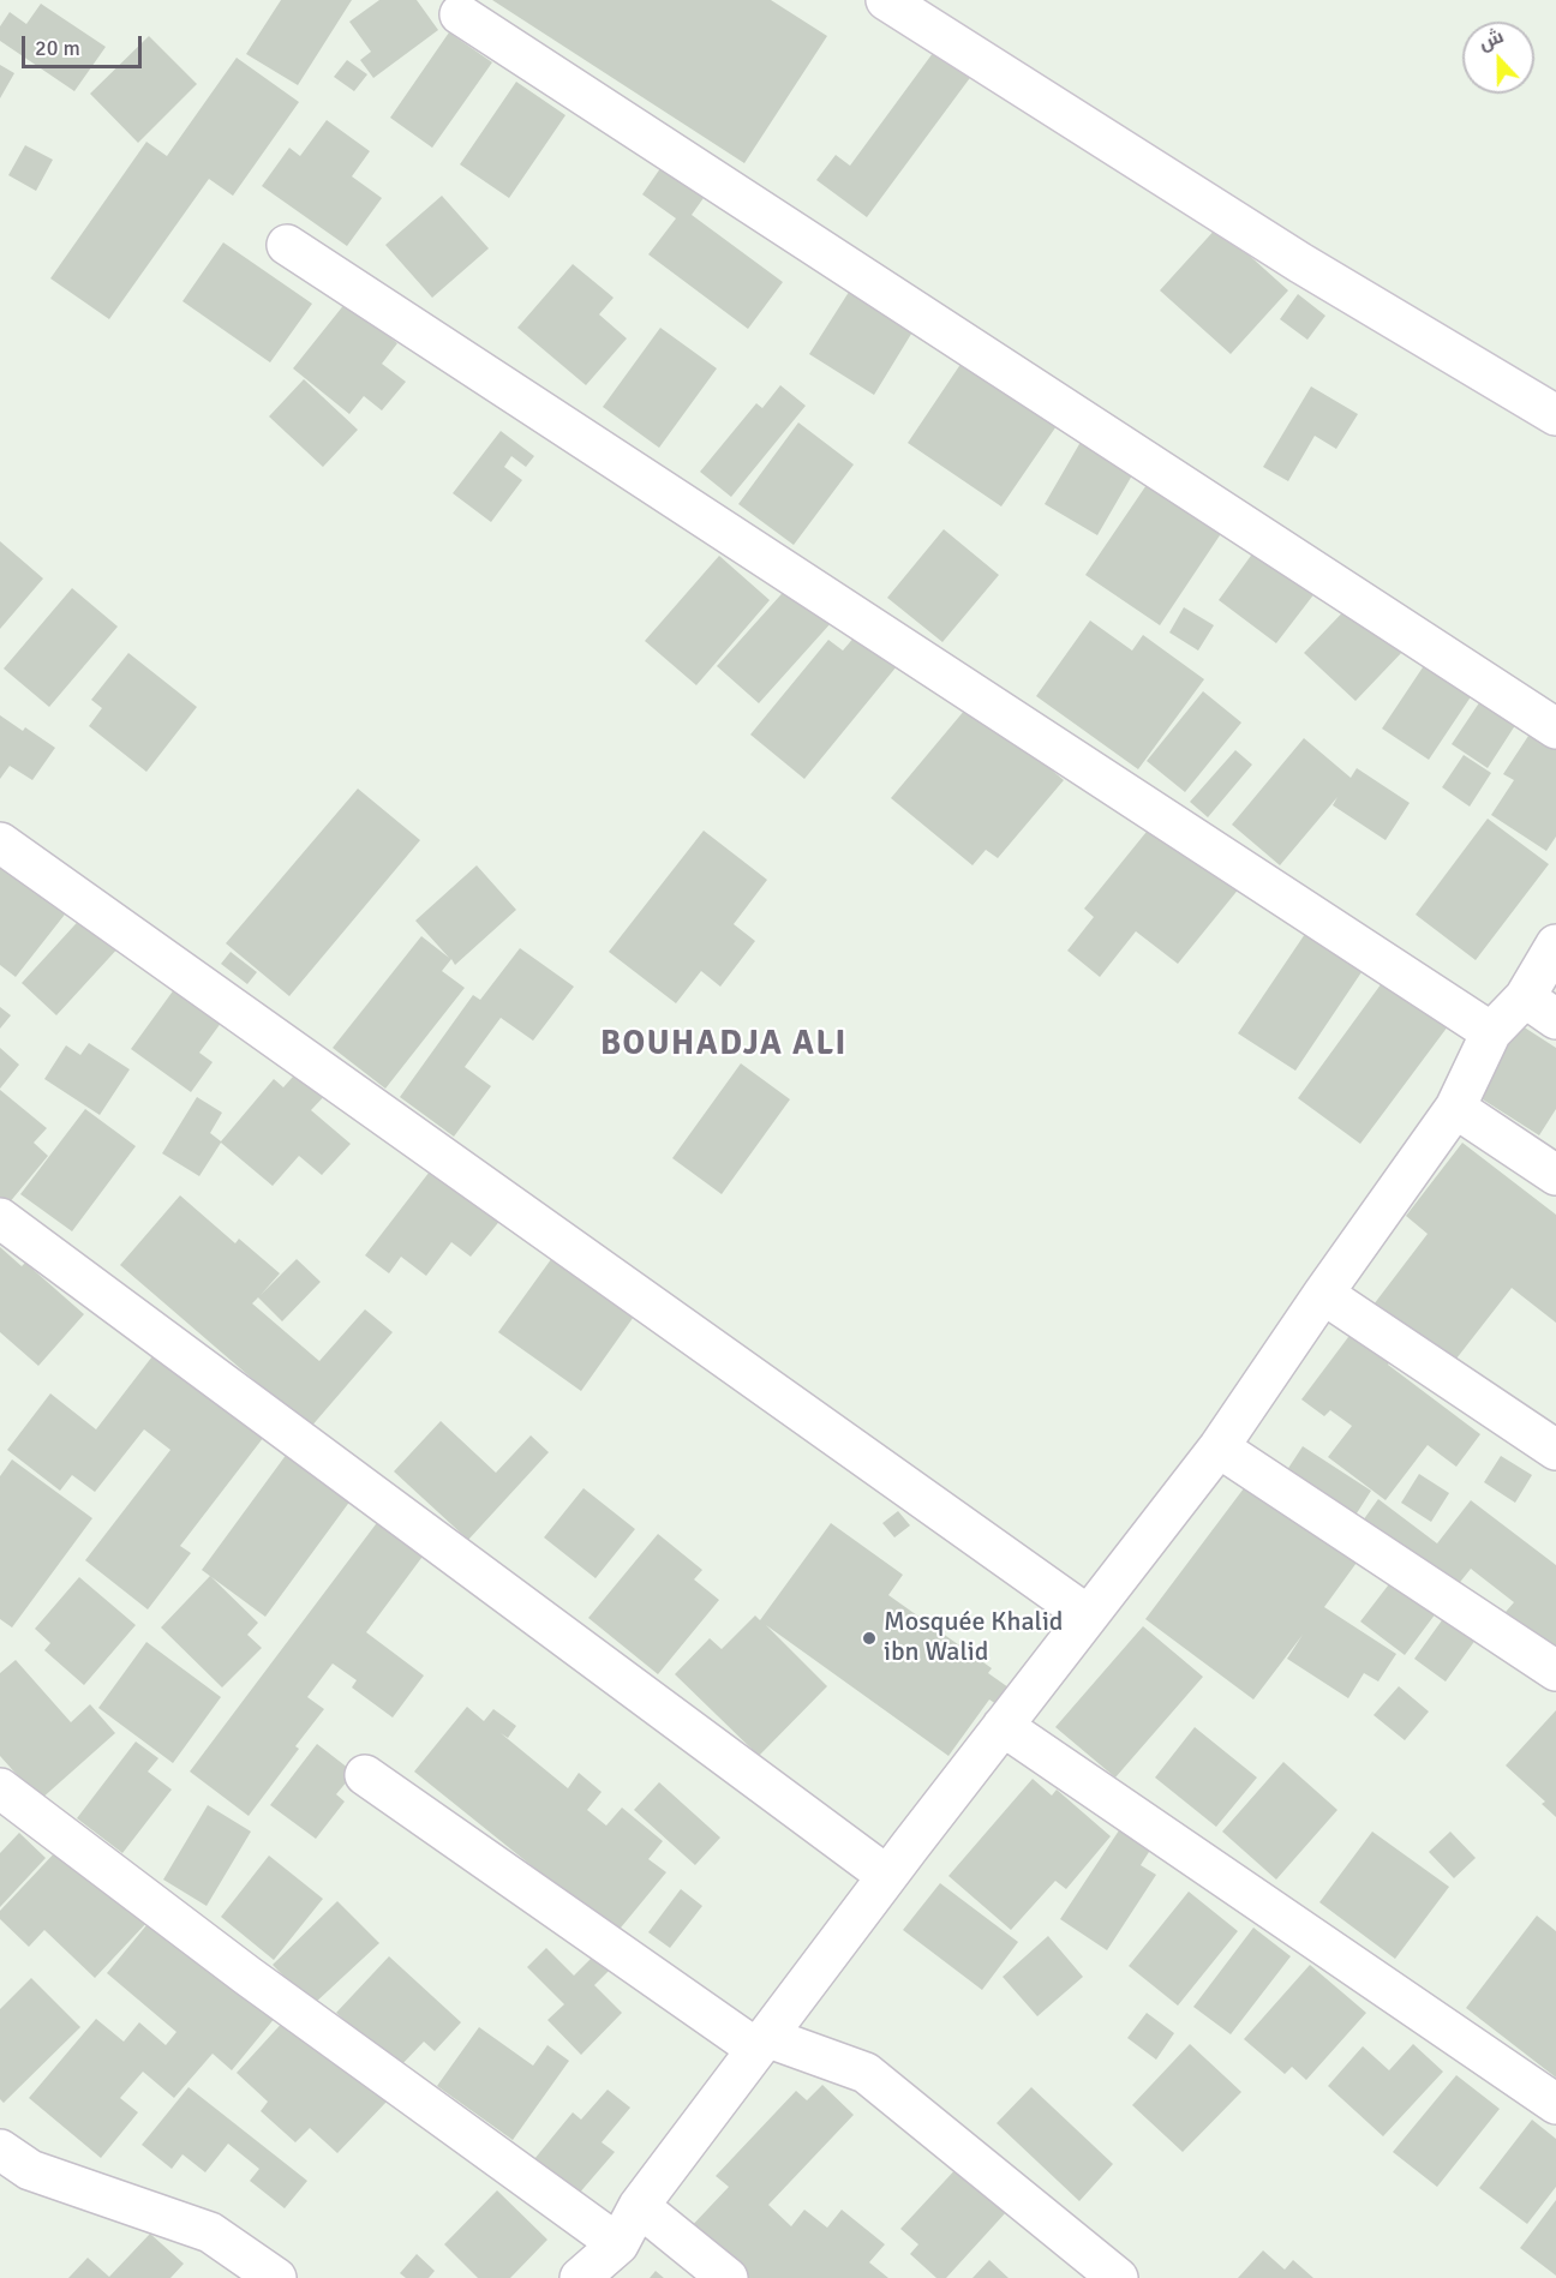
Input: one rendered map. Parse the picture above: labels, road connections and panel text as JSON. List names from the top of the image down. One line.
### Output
{"districts":["BOUHADJA ALI"],"places":["Mosquée Khalid ibn Walid"],"scale_bar":"20 m","north":"top"}
